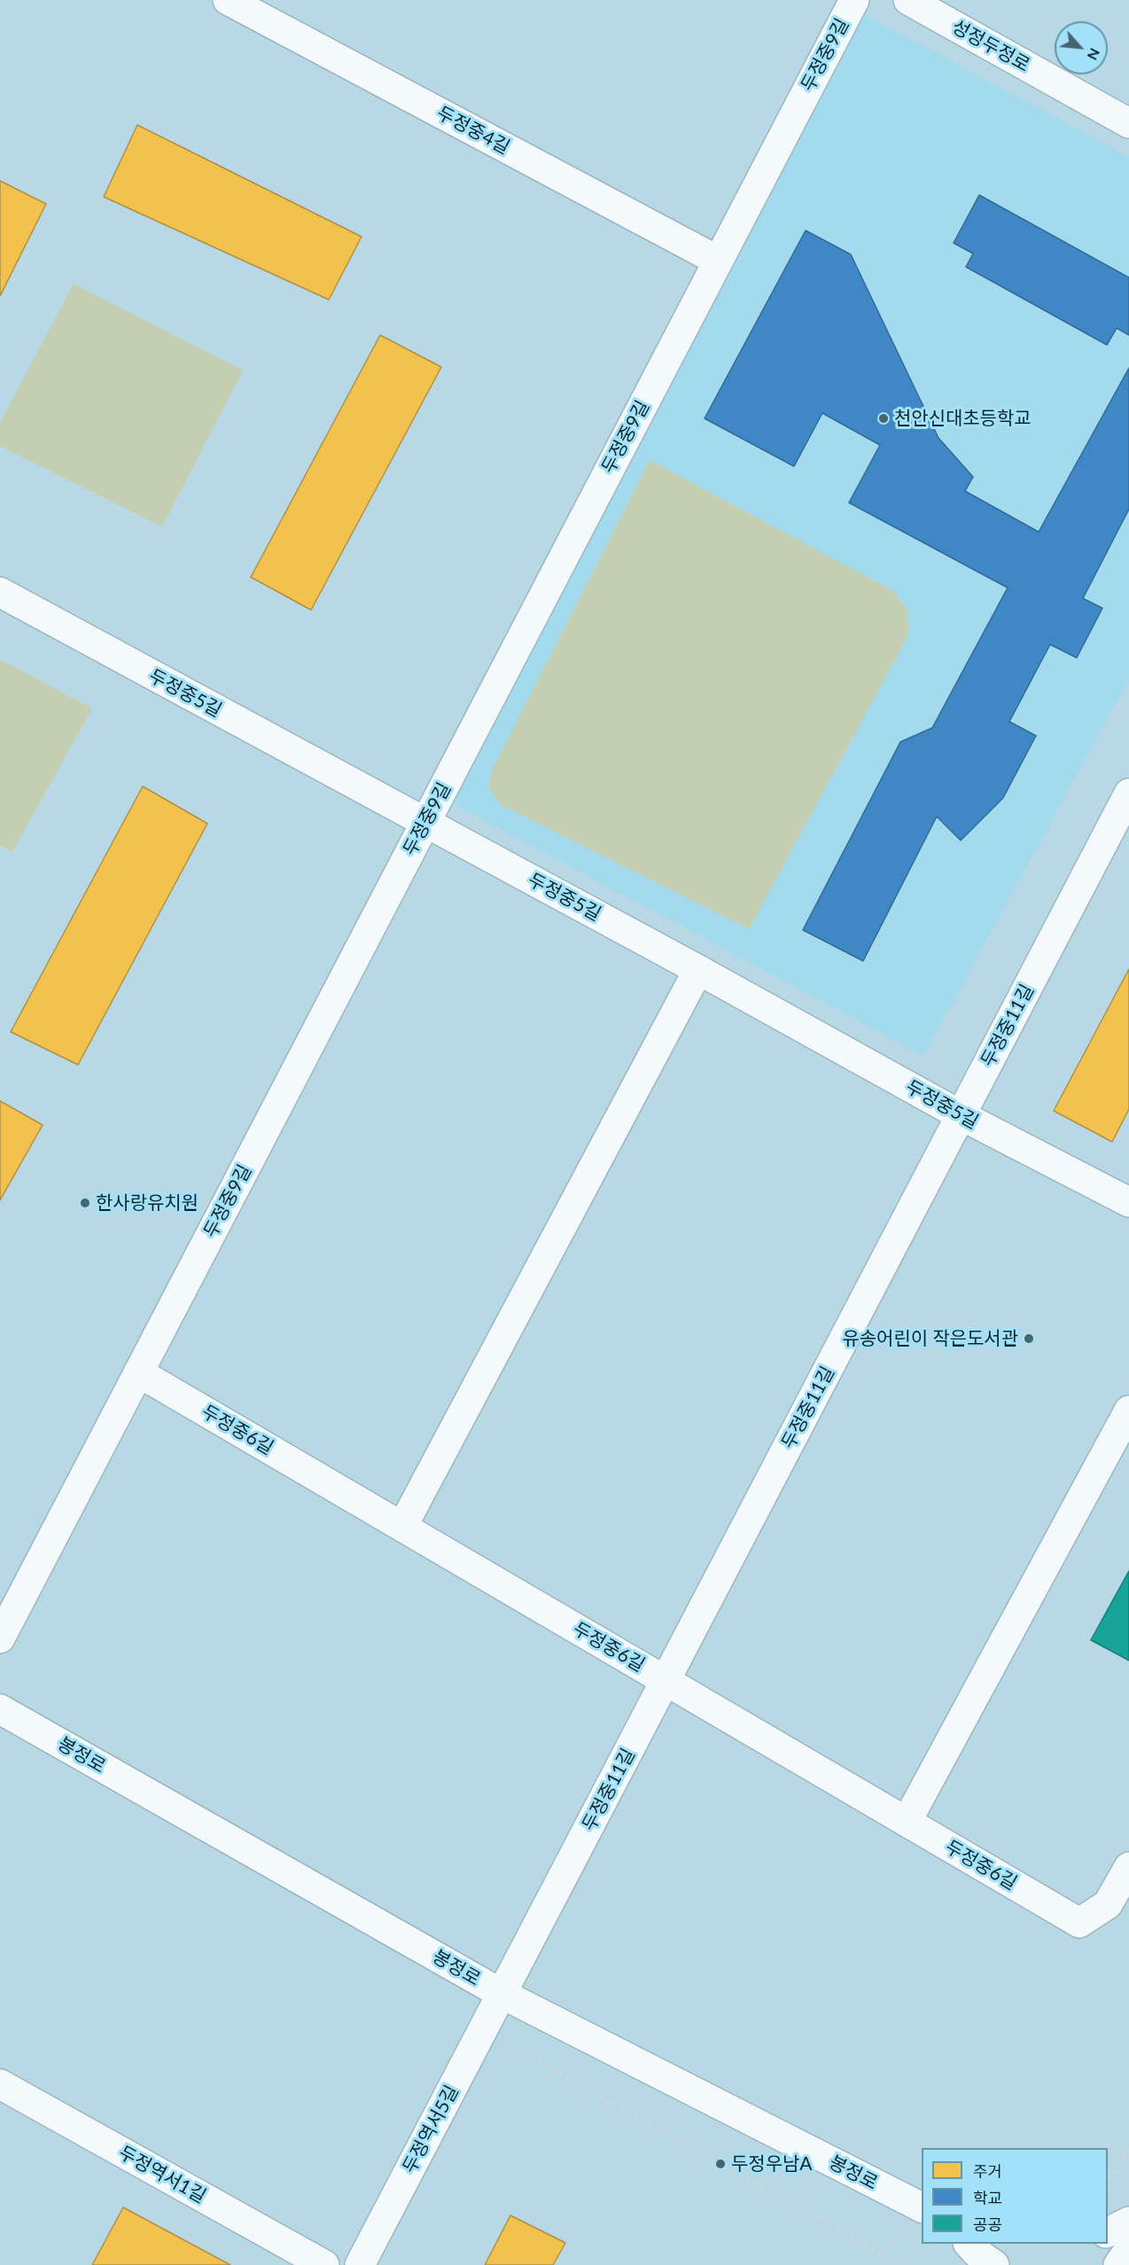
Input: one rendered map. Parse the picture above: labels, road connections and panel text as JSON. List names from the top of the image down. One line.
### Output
{"streets":{"street":["성정두정로","두정중9길","두정중4길","두정중5길","두정중11길","두정중6길","봉정로","두정역서5길","두정역서1길"]},"crossings":[["두정중9길","두정중4길"],["두정중9길","두정중5길"],["두정중9길","두정중6길"],["두정중5길","두정중11길"],["두정중11길","두정중6길"],["두정중11길","봉정로"],["두정중11길","두정역서5길"],["봉정로","두정역서5길"]],"places":["천안신대초등학교","한사랑유치원","유송어린이 작은도서관","두정우남A"],"legend":["주거","학교","공공"],"north":"bottom right"}
